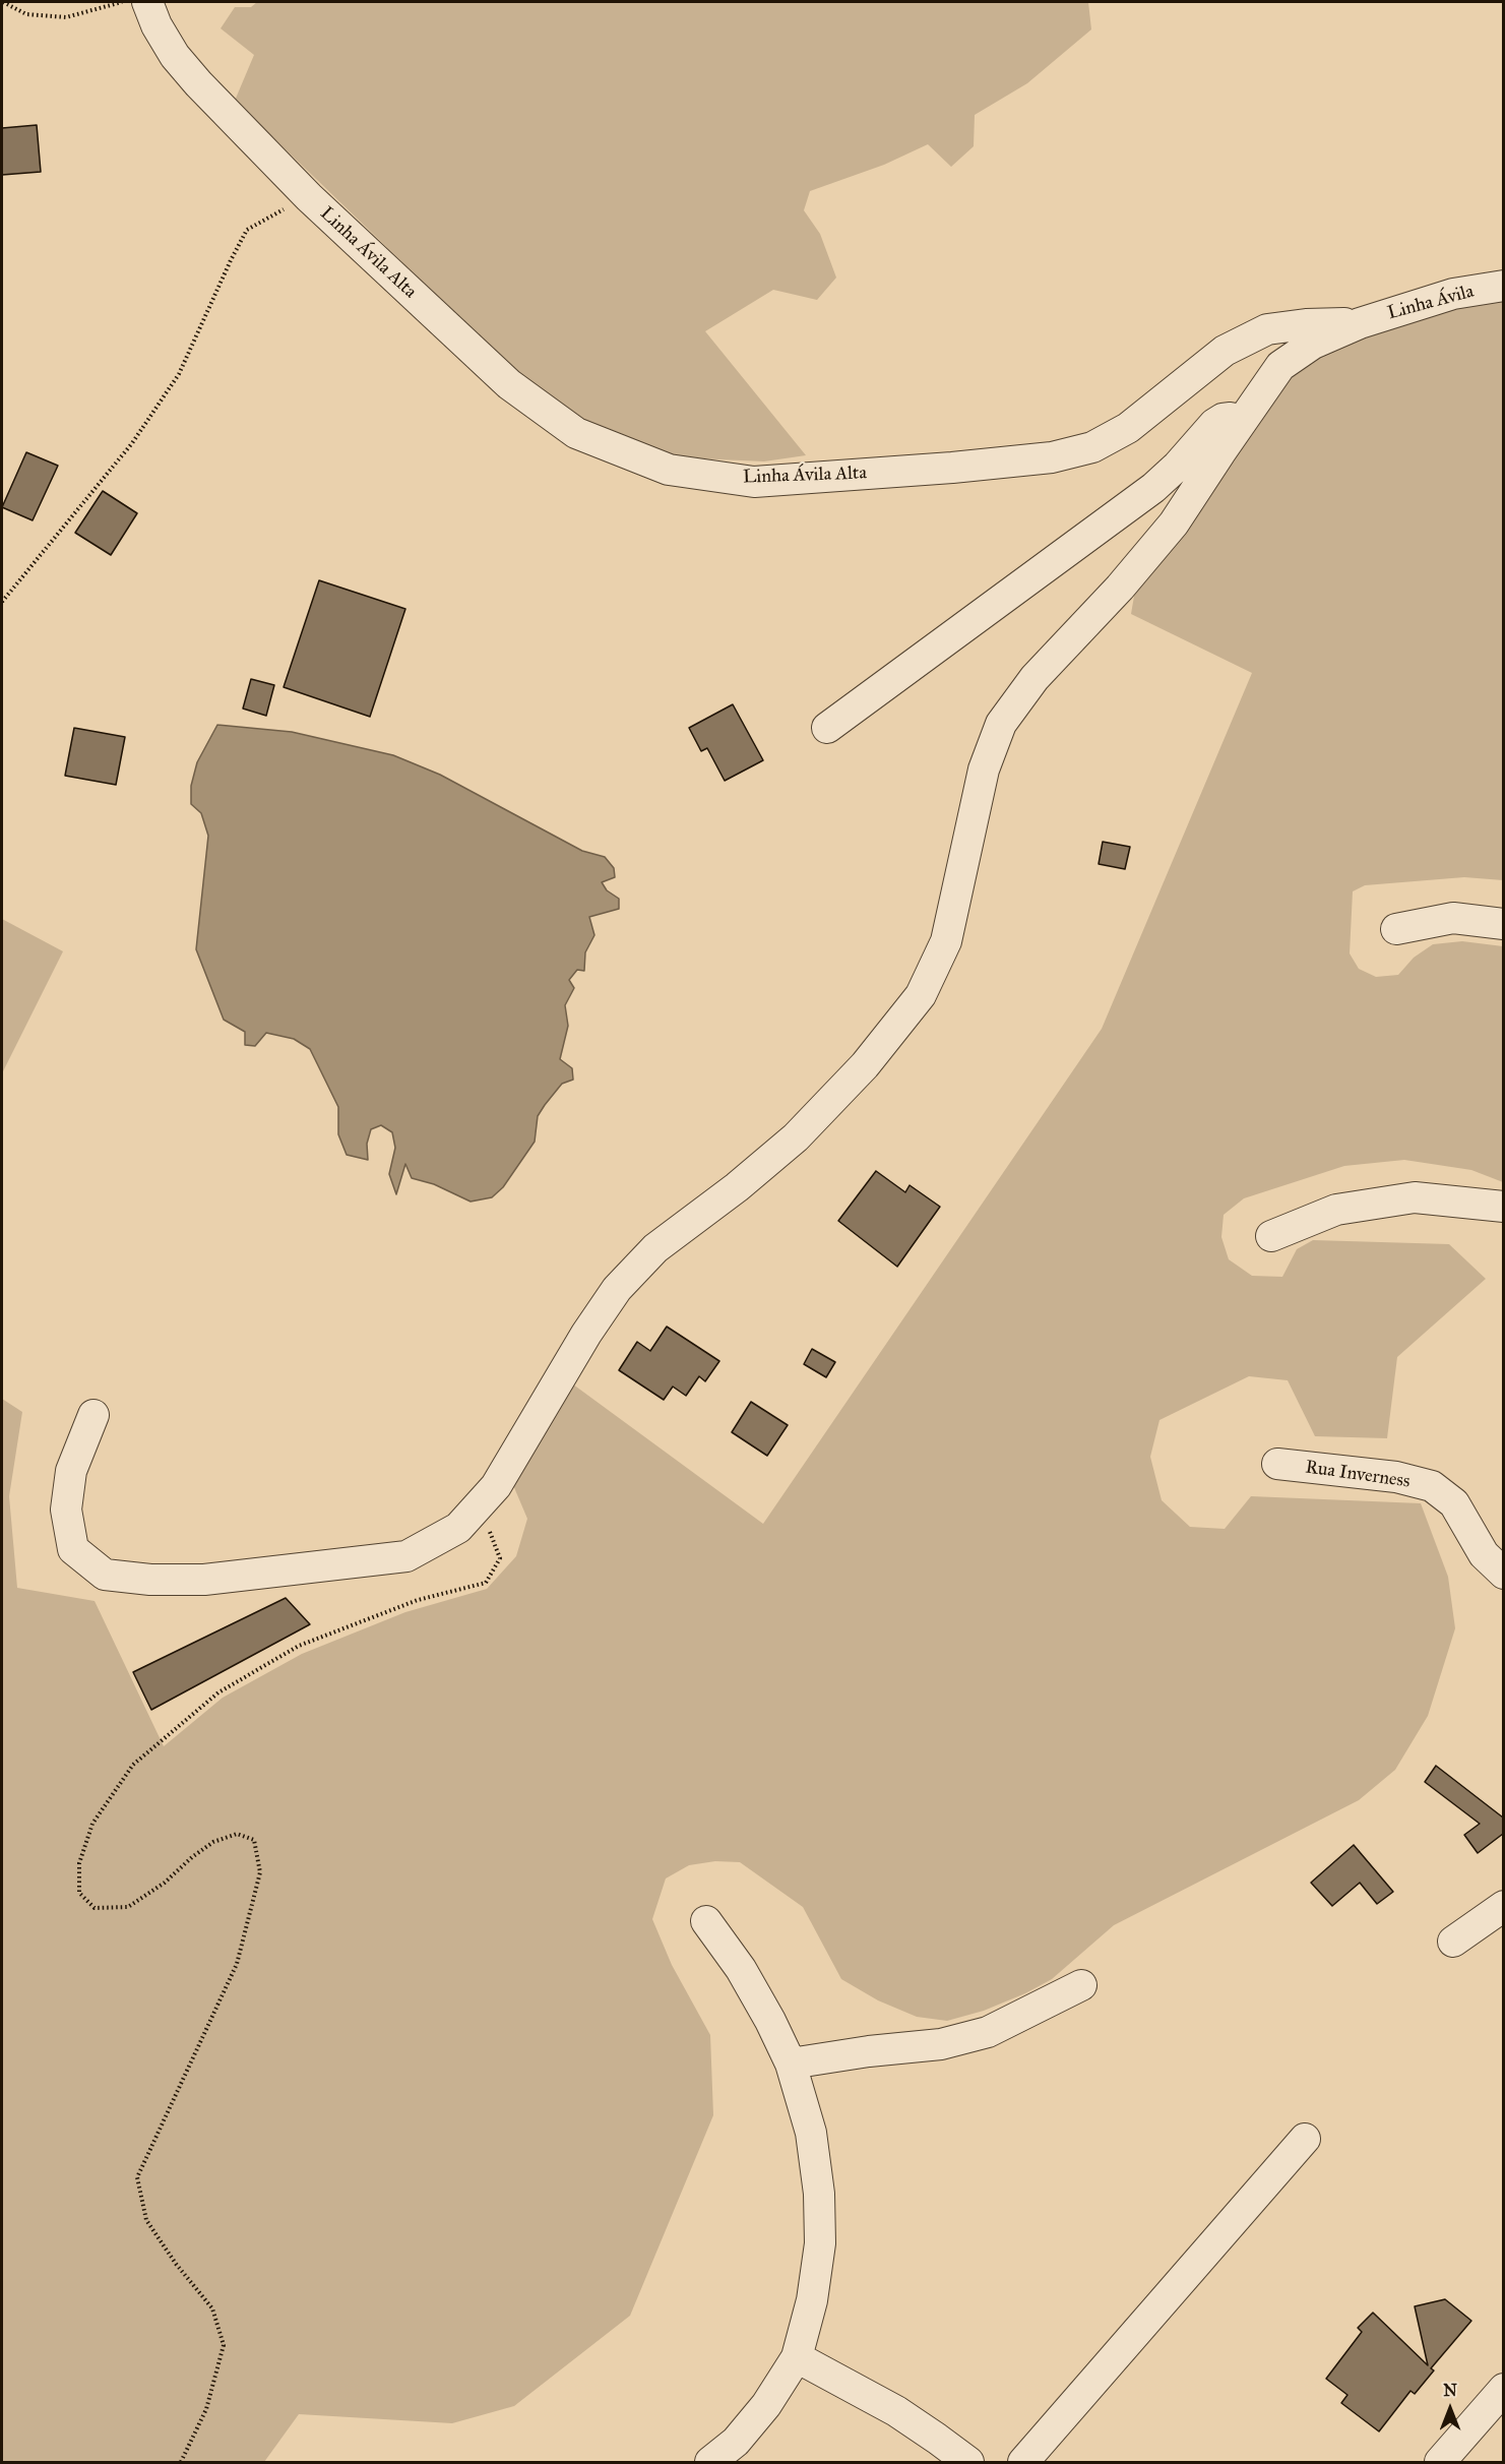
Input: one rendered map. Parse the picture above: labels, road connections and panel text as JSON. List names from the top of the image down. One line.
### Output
{"streets":{"street":["Linha Ávila Alta","Linha Ávila","Rua Inverness"]},"crossings":[["Linha Ávila Alta","Linha Ávila"]],"north":"top"}
